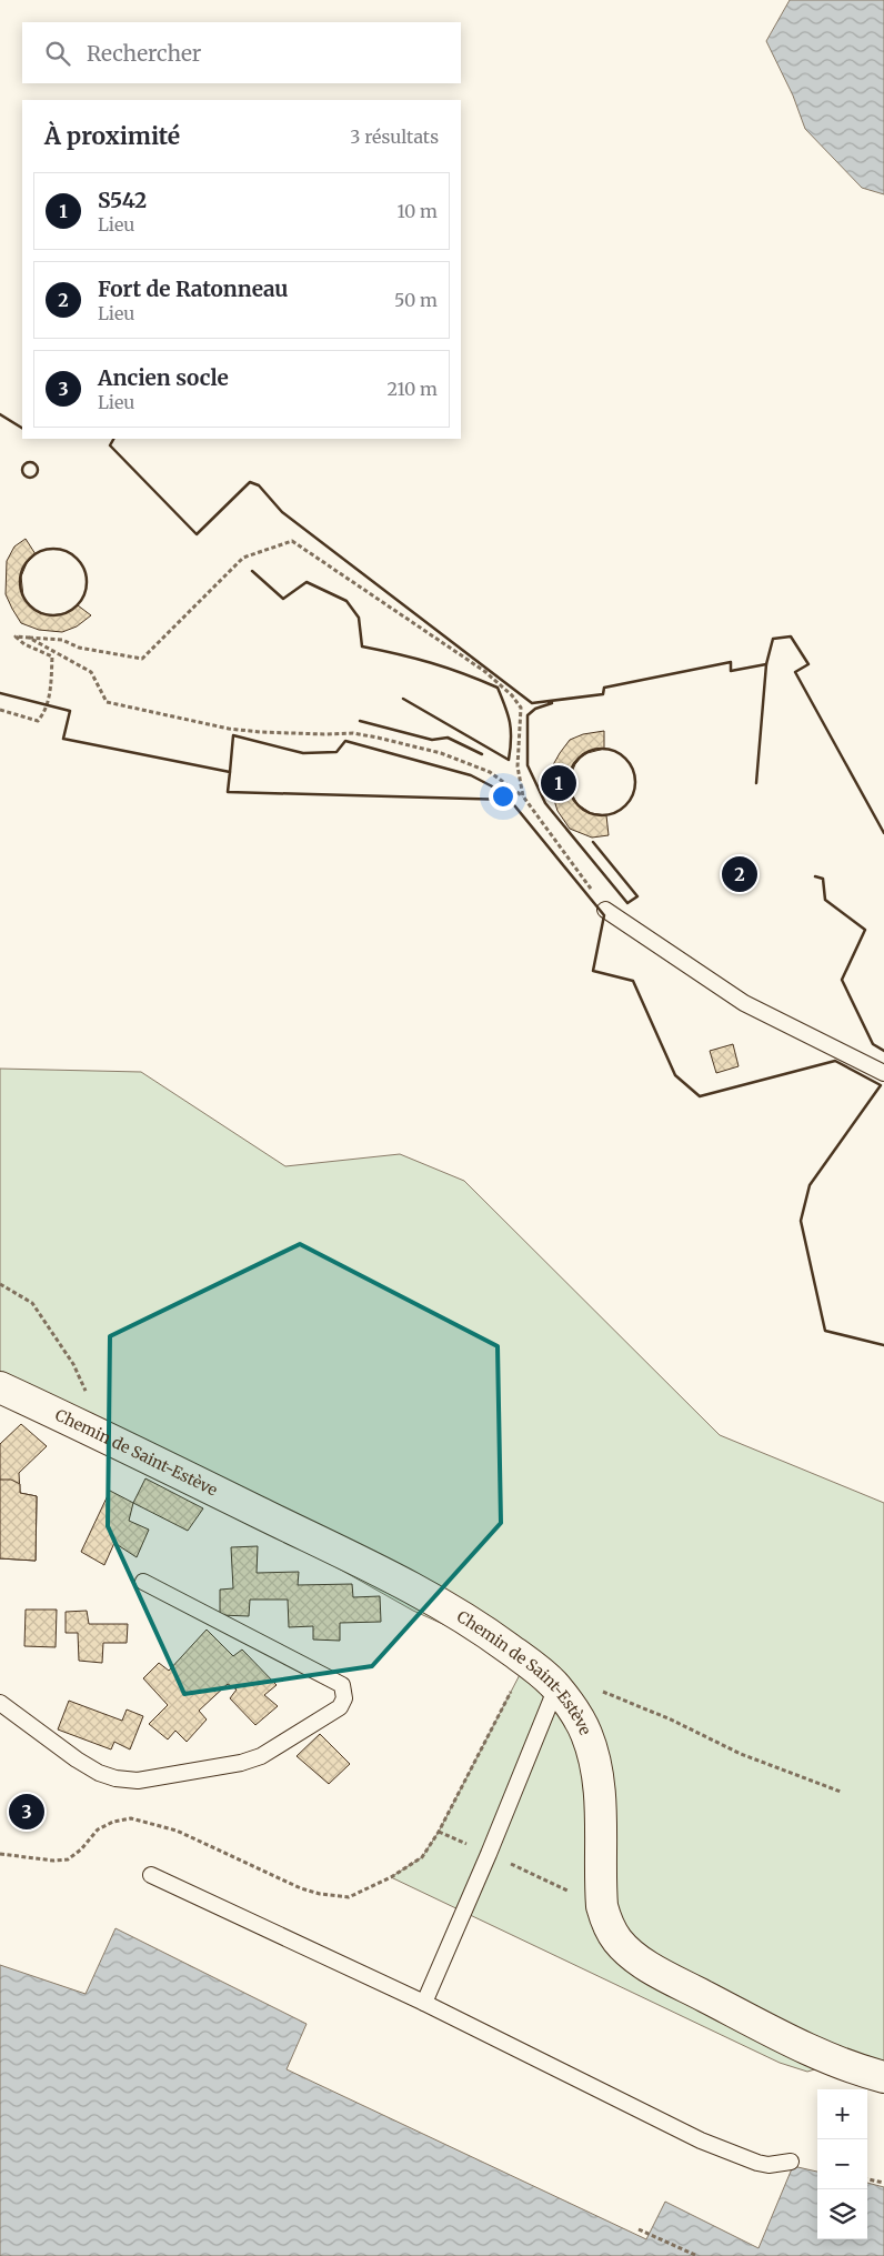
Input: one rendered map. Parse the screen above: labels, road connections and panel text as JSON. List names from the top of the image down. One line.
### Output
{"streets":{"street":["Chemin de Saint-Estève"]},"page":{"search":"Rechercher","heading":["À proximité","3 résultats"],"list":[{"mark":"1","name":"S542","note":"Lieu","value":"10 m"},{"mark":"2","name":"Fort de Ratonneau","note":"Lieu","value":"50 m"},{"mark":"3","name":"Ancien socle","note":"Lieu","value":"210 m"}],"pins":["1","2","3"],"map_buttons":["+","−"]}}
